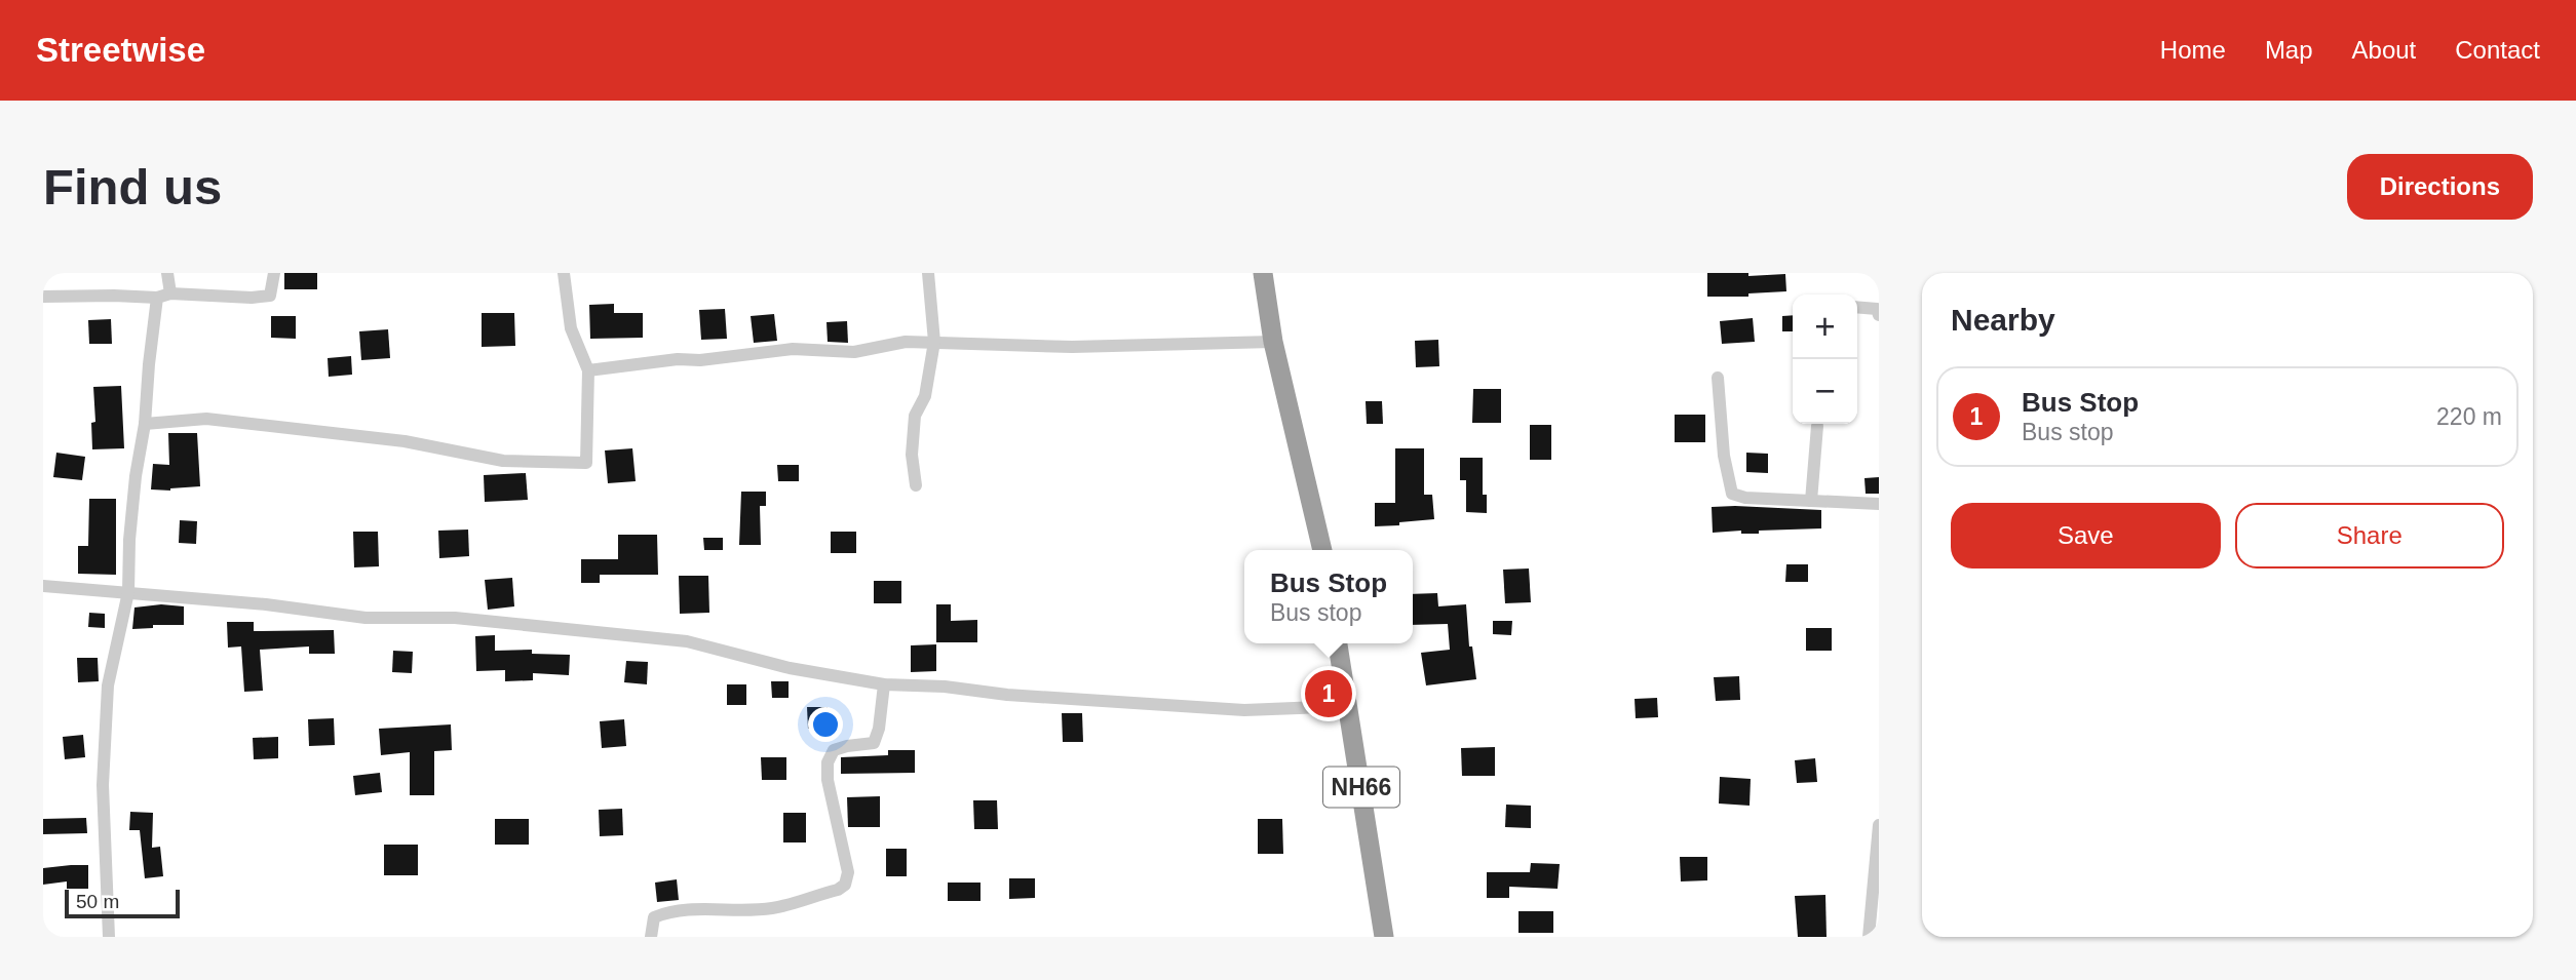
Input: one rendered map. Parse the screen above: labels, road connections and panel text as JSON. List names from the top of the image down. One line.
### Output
{"streets":{"highway":["NH66"]},"scale_bar":"50 m","page":{"header":"Streetwise","nav":["Home","Map","About","Contact"],"buttons":["Directions",["Save","Share"]],"title":"Find us","heading":"Nearby","map_buttons":["+","−"],"list":[{"mark":"1","name":"Bus Stop","note":"Bus stop","value":"220 m"}],"popup":["Bus Stop","Bus stop"],"pins":"1","scale":"50 m"}}
